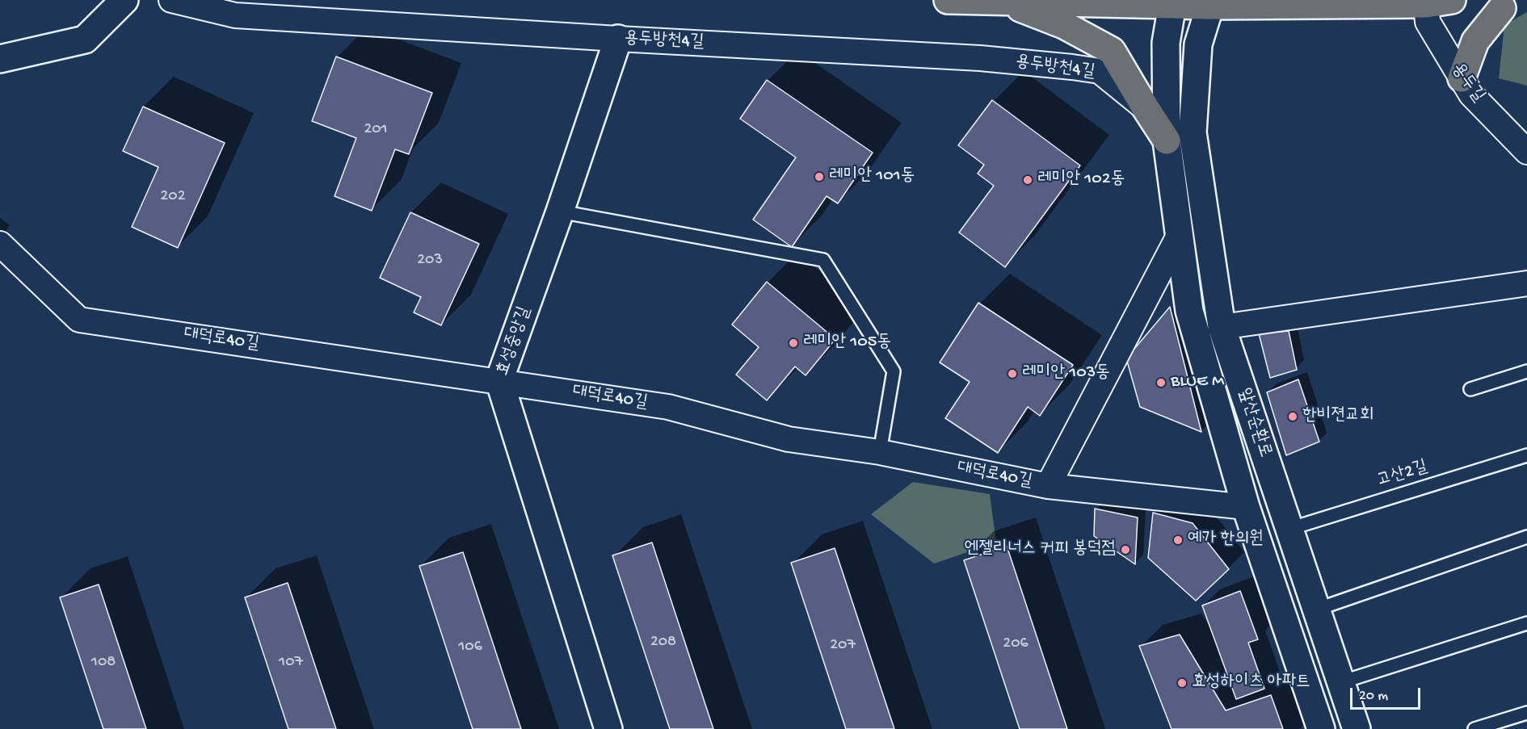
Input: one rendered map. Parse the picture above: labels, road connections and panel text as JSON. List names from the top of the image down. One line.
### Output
{"streets":{"main road":["효성중앙길","앞산순환로"],"street":["용두방천4길","용두길","대덕로40길"],"lane":["고산2길"]},"crossings":[["용두방천4길","효성중앙길"],["대덕로40길","효성중앙길"],["대덕로40길","앞산순환로"],["앞산순환로","고산2길"]],"places":["레미안 101동","레미안 102동","레미안 105동","레미안 103동","BLUE M","한비젼교회","예가 한의원","엔젤리너스 커피 봉덕점","효성하이츠 아파트"],"house_numbers":["201","202","203","208","206","207","106","108","107"],"scale_bar":"20 m"}
